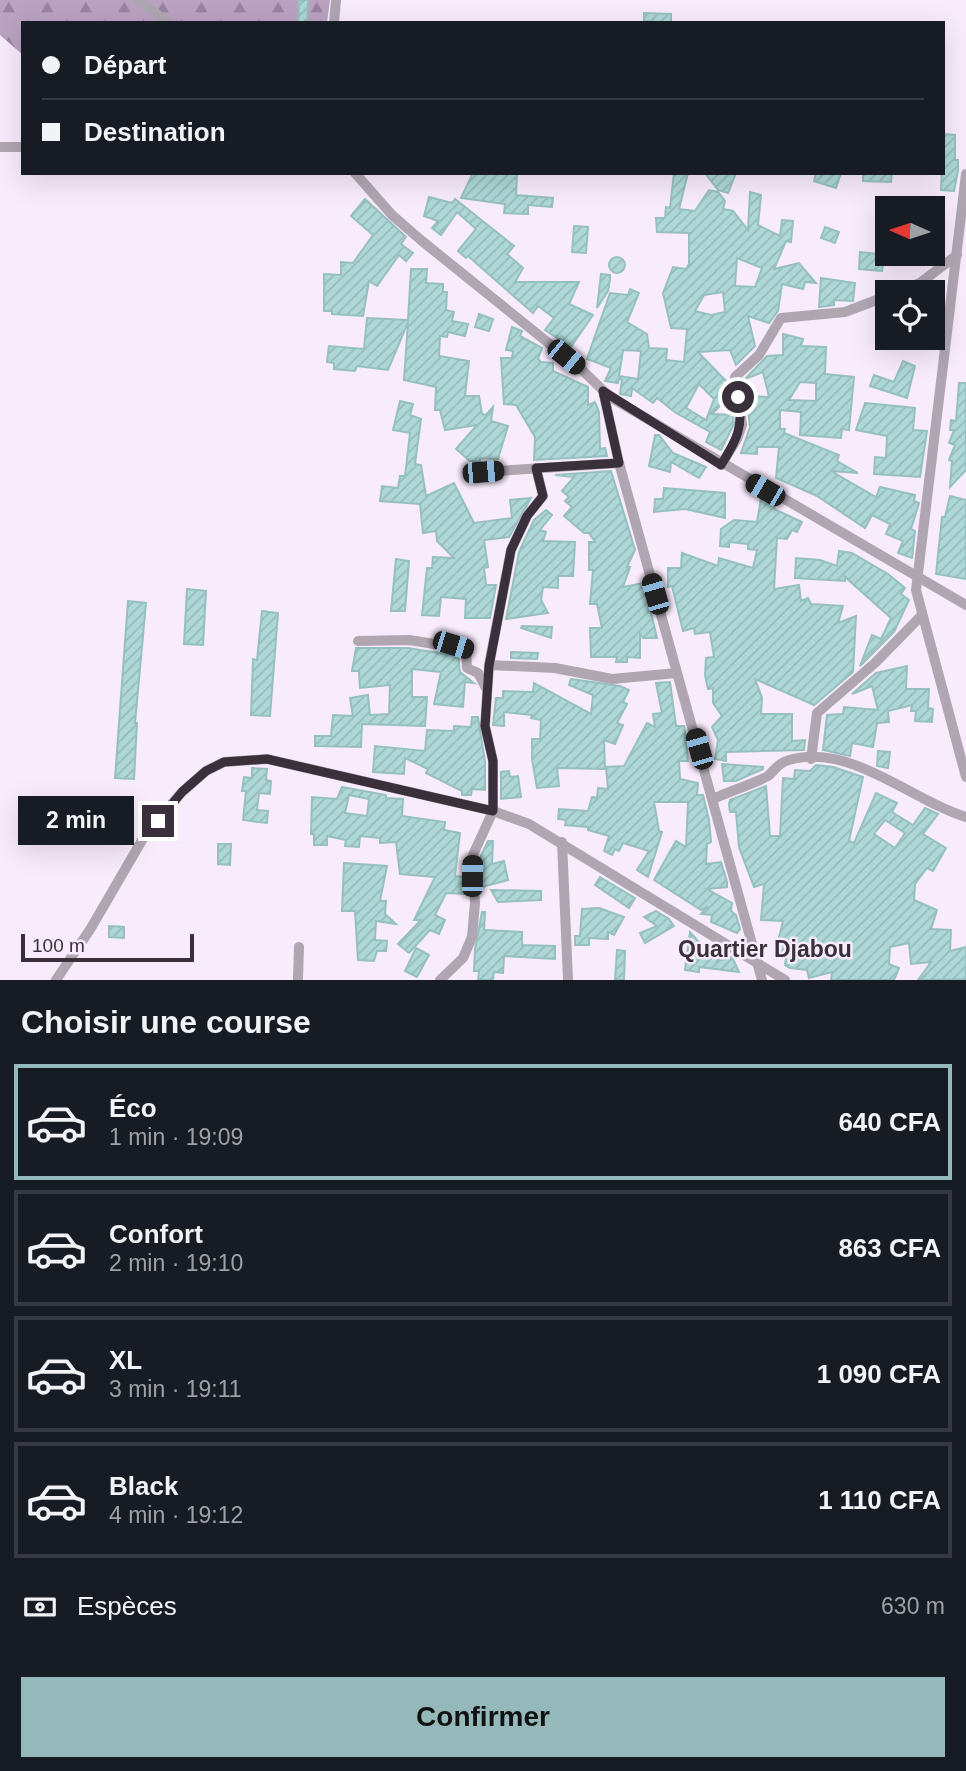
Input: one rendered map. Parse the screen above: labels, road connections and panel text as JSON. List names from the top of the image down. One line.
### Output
{"districts":["Quartier Djabou"],"scale_bar":"100 m","north":"left","page":{"banner":["Départ","Destination"],"bubble":"2 min","scale":"100 m","heading":"Choisir une course","list":[{"name":"Éco","note":"1 min · 19:09","value":"640 CFA"},{"name":"Confort","note":"2 min · 19:10","value":"863 CFA"},{"name":"XL","note":"3 min · 19:11","value":"1 090 CFA"},{"name":"Black","note":"4 min · 19:12","value":"1 110 CFA"}],"pay":["Espèces","630 m"],"buttons":"Confirmer"}}
